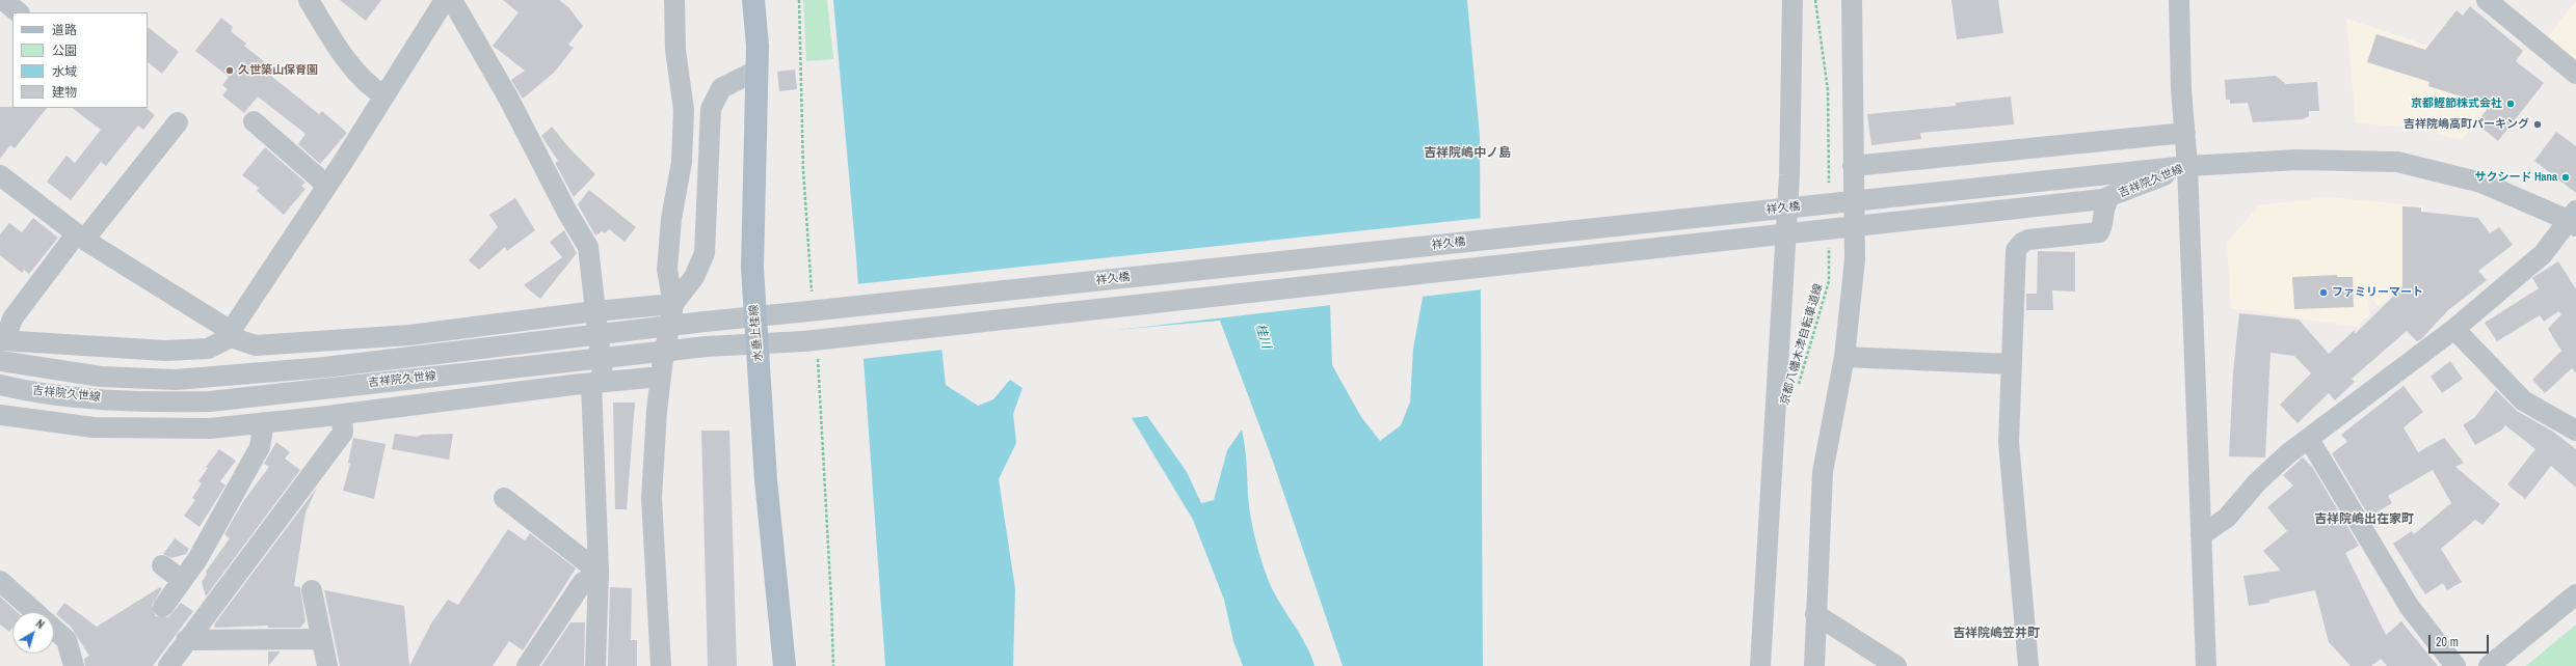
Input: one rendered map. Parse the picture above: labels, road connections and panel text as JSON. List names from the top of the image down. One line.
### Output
{"streets":{"main road":["水垂上桂線"],"street":["吉祥院久世線","祥久橋"],"path":["京都八幡木津自転車道線"]},"crossings":[["吉祥院久世線","祥久橋"],["吉祥院久世線","水垂上桂線"]],"districts":["吉祥院嶋中ノ島","吉祥院嶋出在家町","吉祥院嶋笠井町"],"water":["桂川"],"places":["久世築山保育園","京都鰹節株式会社","吉祥院嶋高町パーキング","サクシード Hana","ファミリーマート"],"legend":["道路","公園","水域","建物"],"scale_bar":"20 m","north":"top right"}
